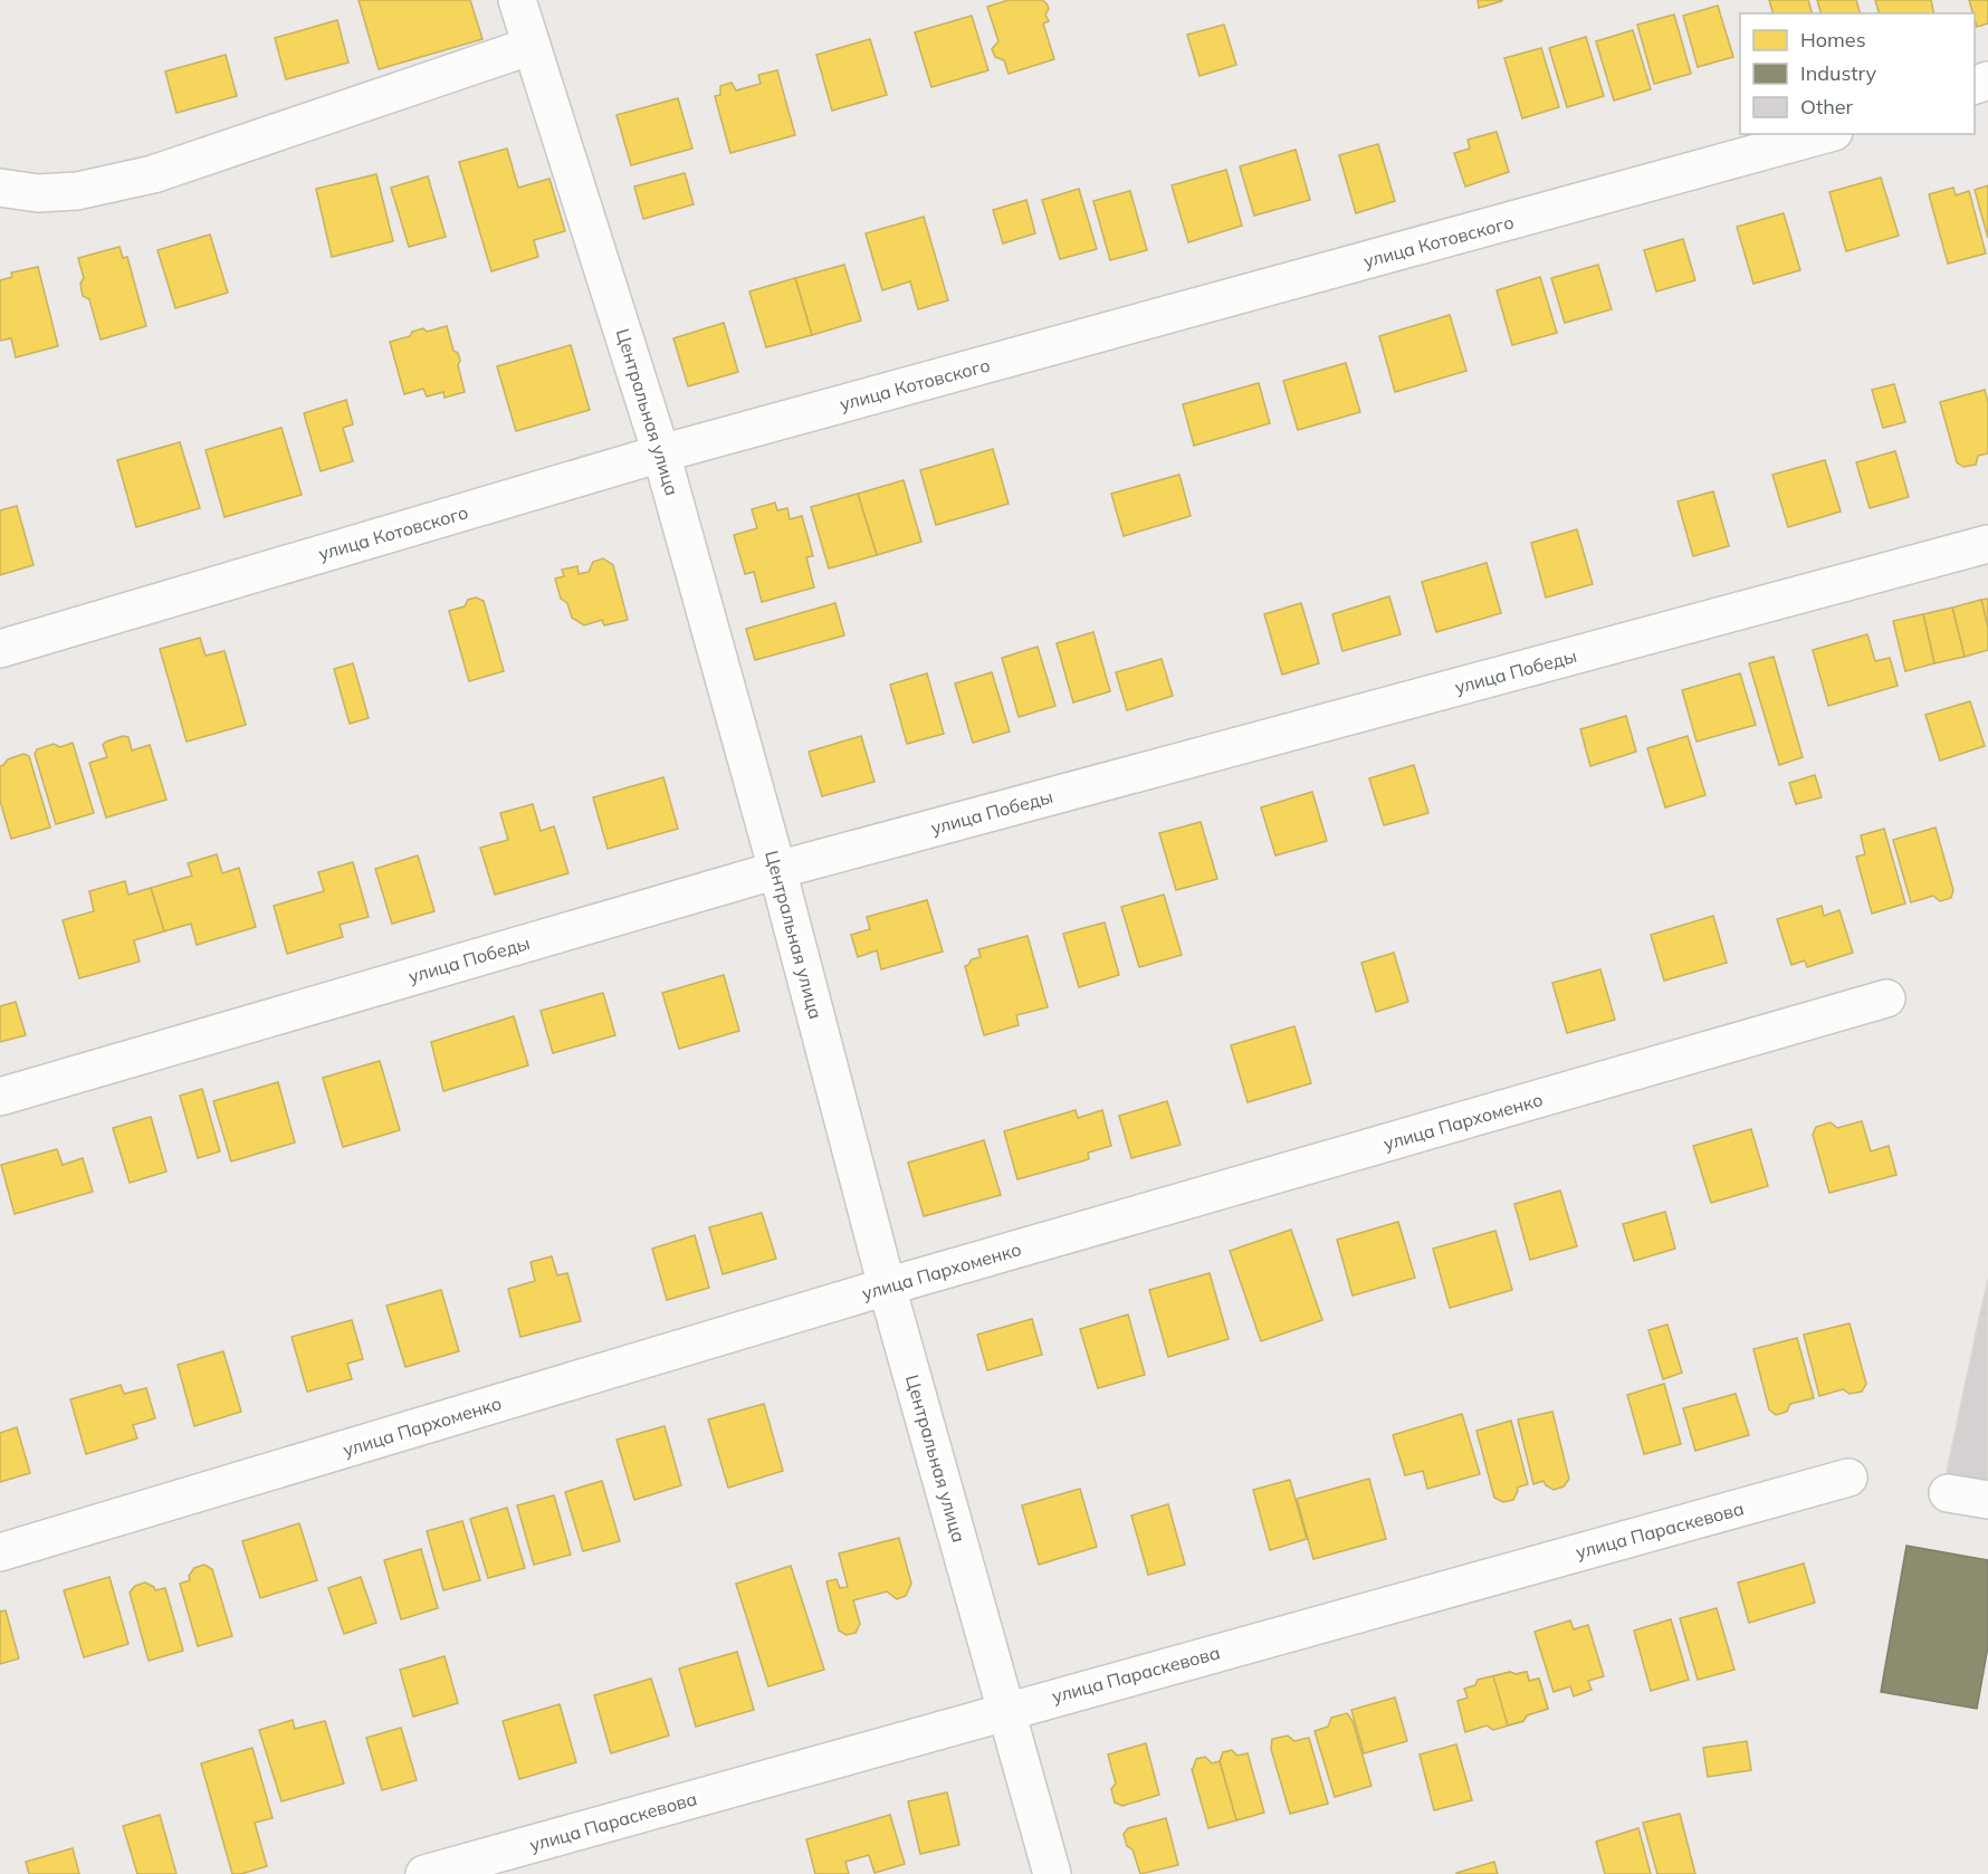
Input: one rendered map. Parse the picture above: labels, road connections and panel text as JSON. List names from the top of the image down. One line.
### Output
{"streets":{"street":["улица Котовского","Центральная улица","улица Победы","улица Пархоменко","улица Параскевова"]},"crossings":[["улица Котовского","Центральная улица"],["Центральная улица","улица Победы"],["Центральная улица","улица Пархоменко"],["Центральная улица","улица Параскевова"]],"legend":["Homes","Industry","Other"]}
